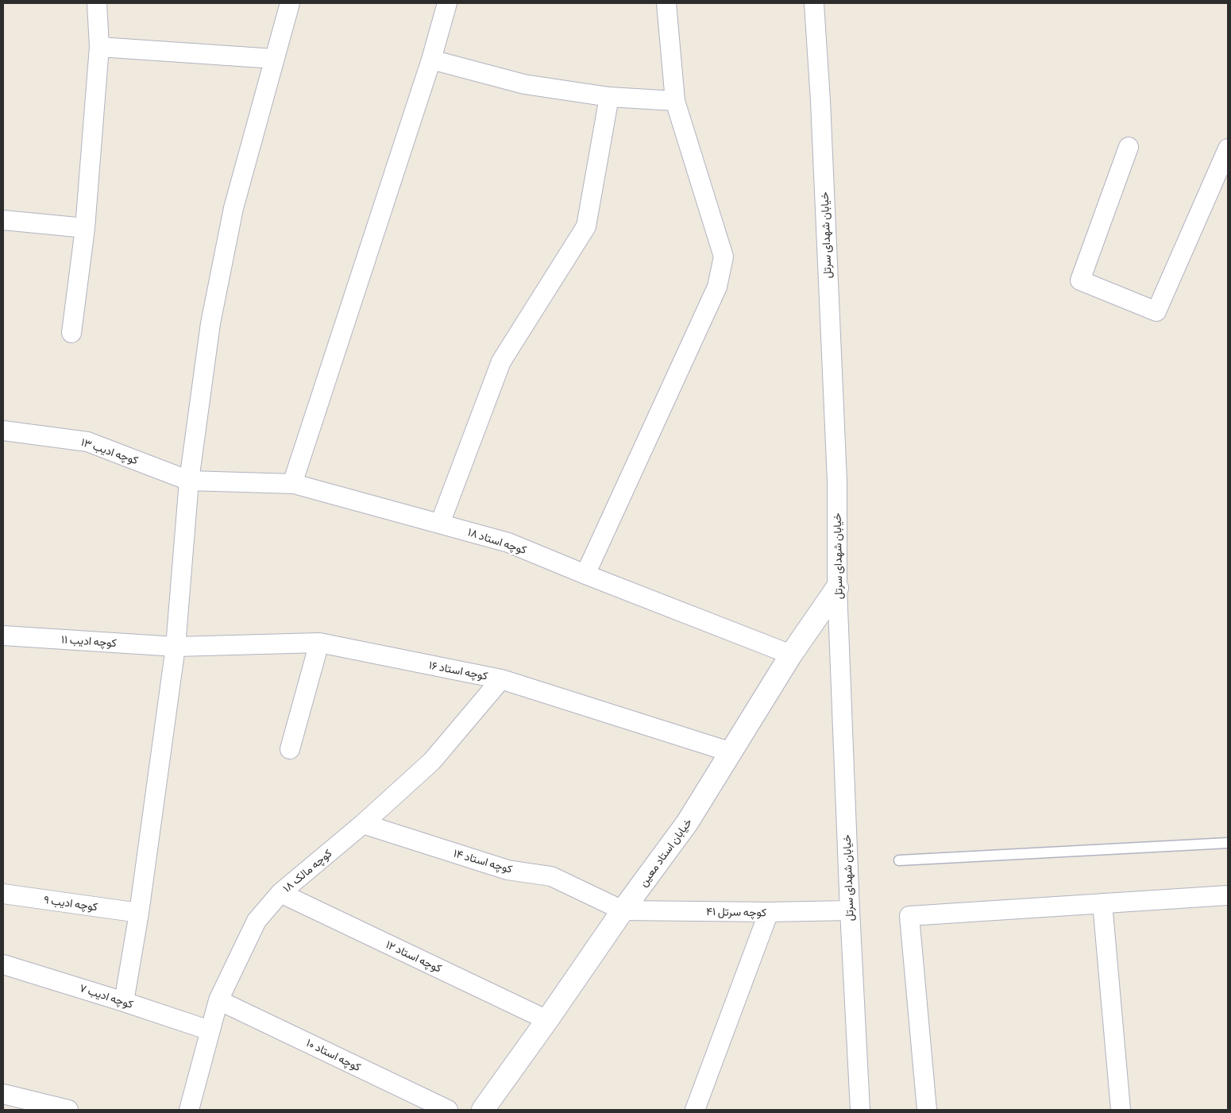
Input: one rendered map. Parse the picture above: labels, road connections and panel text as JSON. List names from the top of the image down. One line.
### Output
{"streets":{"street":["خیابان شهدای سرتل","کوچه ادیب ۱۳","کوچه استاد ۱۸","کوچه ادیب ۱۱","کوچه استاد ۱۶","خیابان استاد معین","کوچه استاد ۱۴","کوچه مالک ۱۸","کوچه ادیب ۹","کوچه سرتل ۴۱","کوچه استاد ۱۲","کوچه ادیب ۷","کوچه استاد ۱۰"]},"crossings":[["خیابان شهدای سرتل","خیابان استاد معین"],["خیابان شهدای سرتل","کوچه سرتل ۴۱"],["کوچه ادیب ۱۳","کوچه استاد ۱۸"],["کوچه استاد ۱۸","خیابان استاد معین"],["کوچه ادیب ۱۱","کوچه استاد ۱۶"],["کوچه استاد ۱۶","خیابان استاد معین"],["کوچه استاد ۱۶","کوچه مالک ۱۸"],["خیابان استاد معین","کوچه استاد ۱۴"],["خیابان استاد معین","کوچه سرتل ۴۱"],["خیابان استاد معین","کوچه استاد ۱۲"],["کوچه استاد ۱۴","کوچه مالک ۱۸"],["کوچه استاد ۱۴","کوچه سرتل ۴۱"],["کوچه مالک ۱۸","کوچه استاد ۱۲"],["کوچه مالک ۱۸","کوچه ادیب ۷"],["کوچه مالک ۱۸","کوچه استاد ۱۰"]]}
